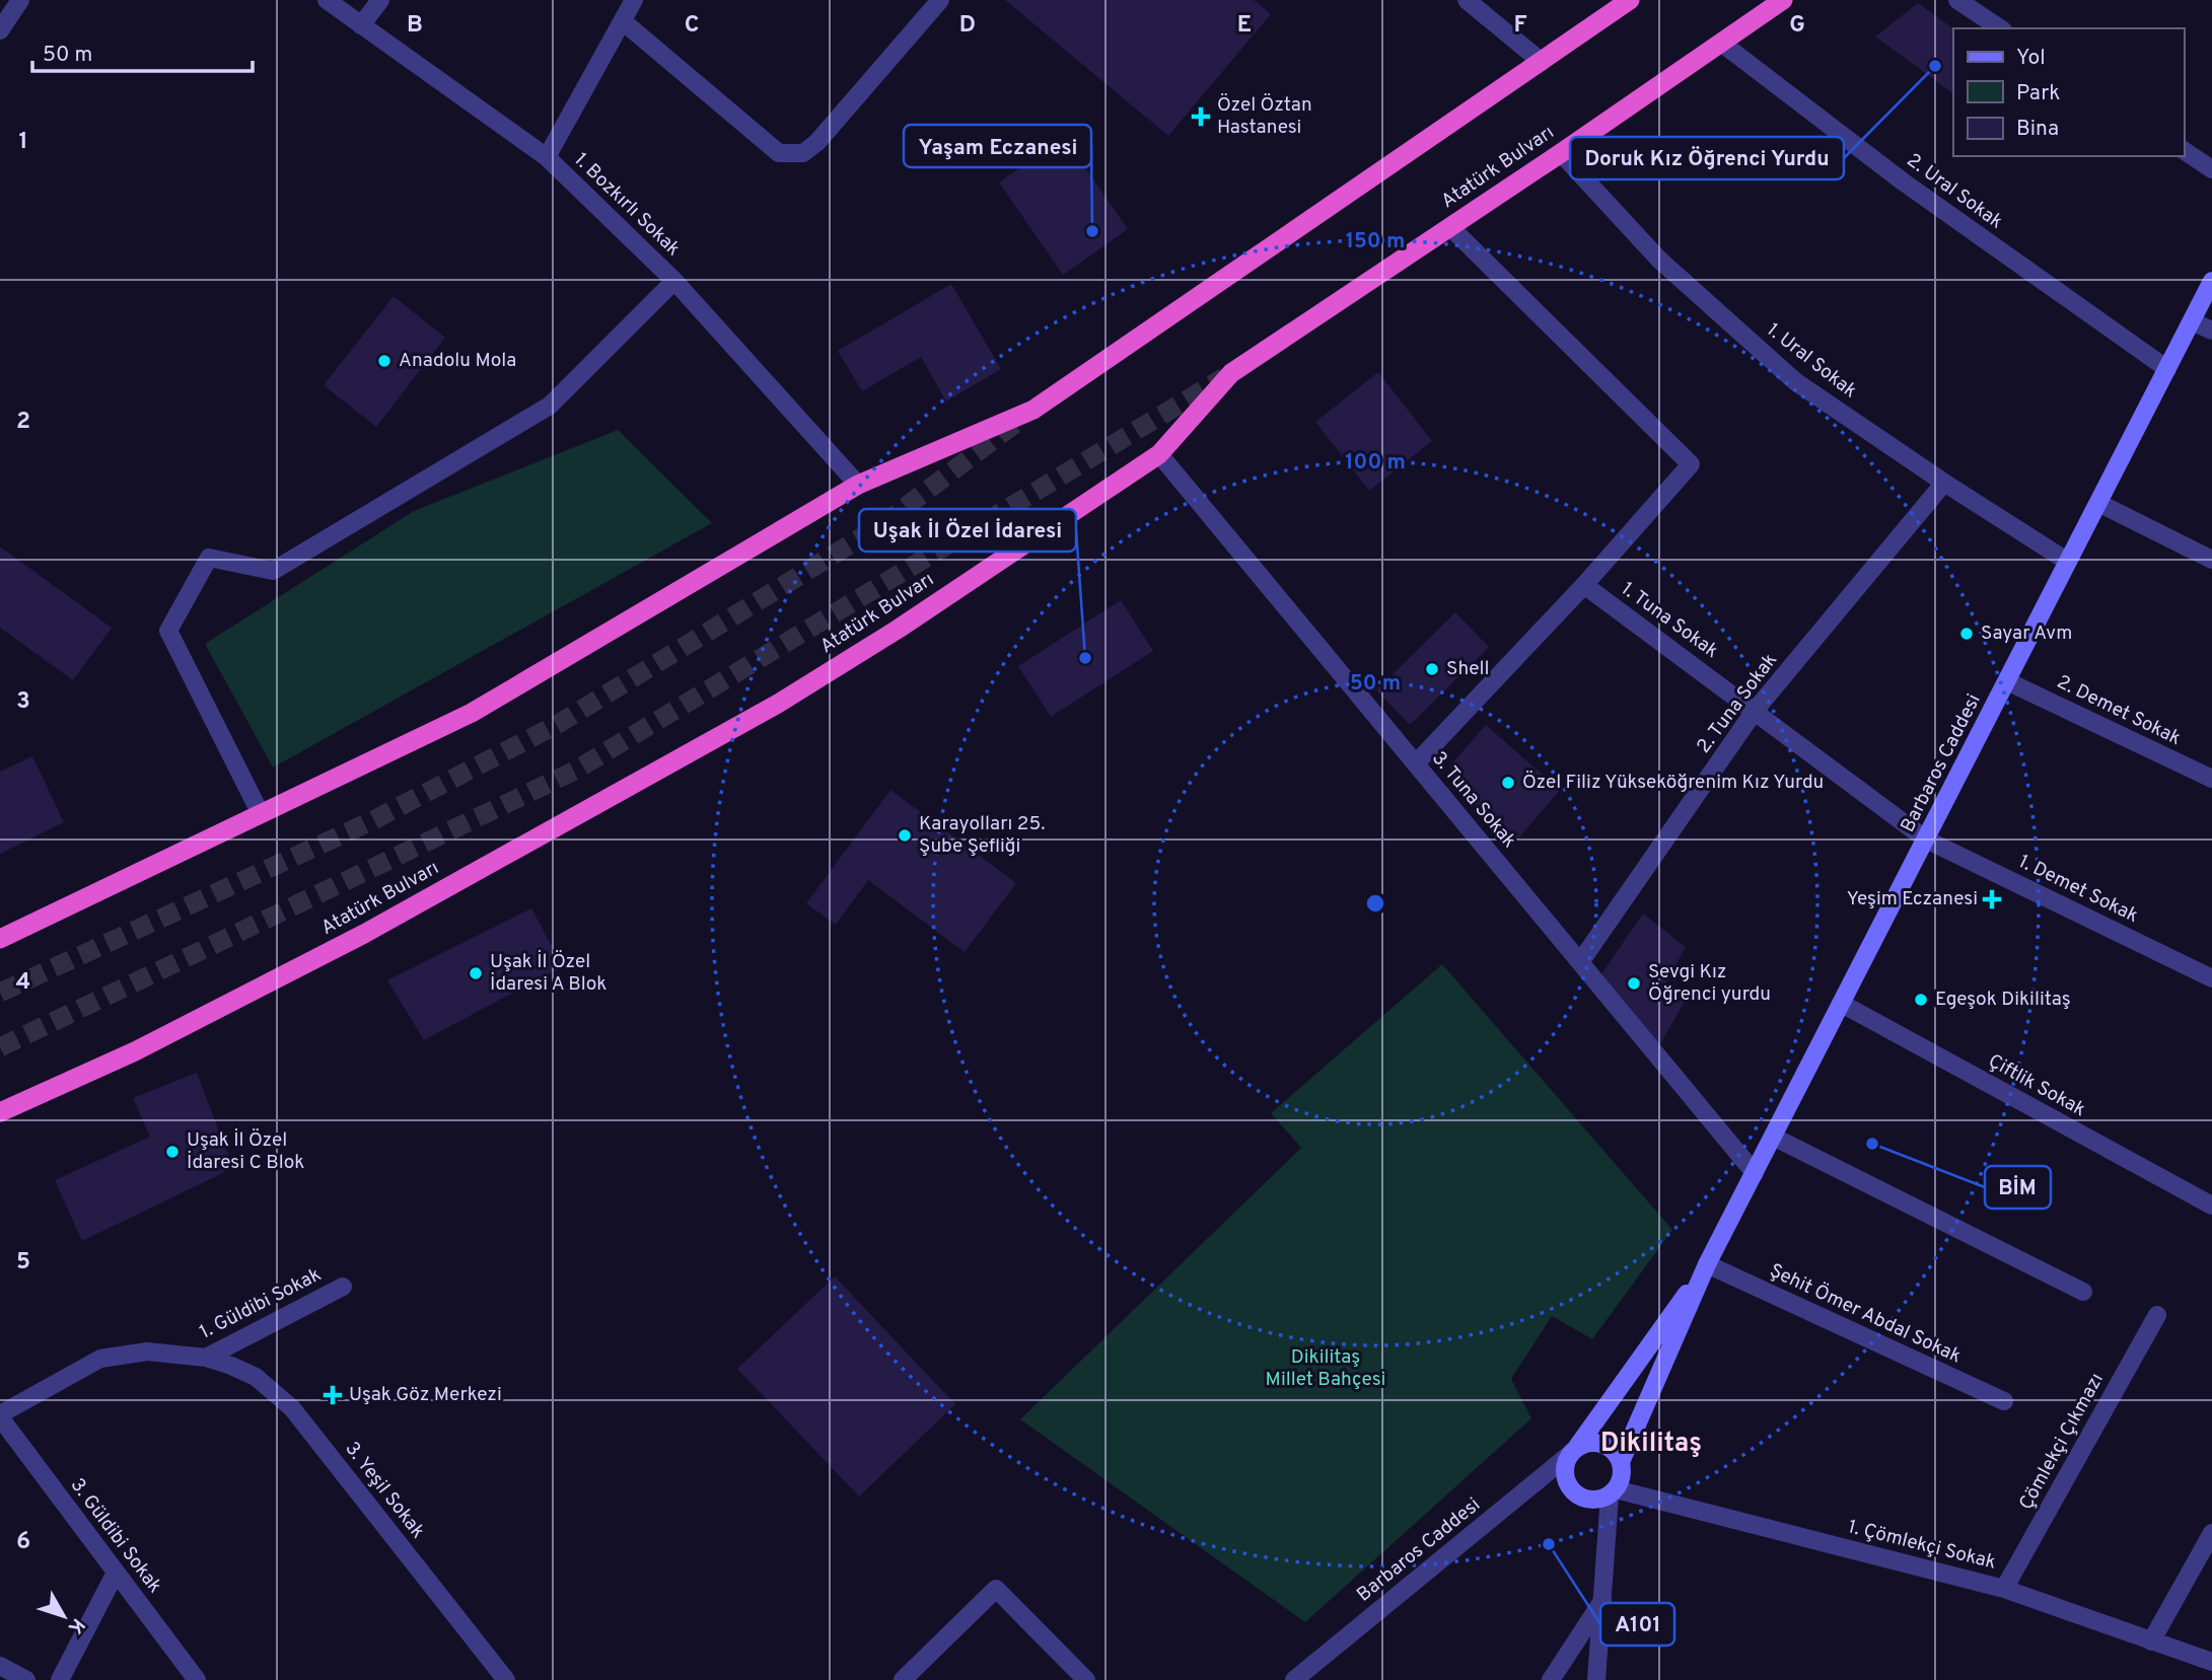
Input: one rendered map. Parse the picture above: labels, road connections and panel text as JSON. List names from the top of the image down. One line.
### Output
{"streets":{"highway":["Atatürk Bulvarı"],"main road":["Barbaros Caddesi"],"street":["2. Ural Sokak","1. Bozkırlı Sokak","1. Ural Sokak","1. Tuna Sokak","2. Tuna Sokak","2. Demet Sokak","3. Tuna Sokak","1. Demet Sokak","Çiftlik Sokak","1. Güldibi Sokak","Şehit Ömer Abdal Sokak","Çömlekçi Çıkmazı","3. Yeşil Sokak","3. Güldibi Sokak","1. Çömlekçi Sokak"]},"crossings":[["Atatürk Bulvarı","2. Ural Sokak"],["Atatürk Bulvarı","1. Ural Sokak"],["Atatürk Bulvarı","3. Tuna Sokak"],["2. Ural Sokak","Barbaros Caddesi"],["1. Ural Sokak","2. Tuna Sokak"],["1. Ural Sokak","Barbaros Caddesi"],["1. Tuna Sokak","2. Tuna Sokak"],["1. Tuna Sokak","Barbaros Caddesi"],["1. Tuna Sokak","1. Demet Sokak"],["2. Tuna Sokak","3. Tuna Sokak"],["2. Demet Sokak","Barbaros Caddesi"],["Barbaros Caddesi","3. Tuna Sokak"],["Barbaros Caddesi","1. Demet Sokak"],["Barbaros Caddesi","Çiftlik Sokak"],["Barbaros Caddesi","Şehit Ömer Abdal Sokak"],["Barbaros Caddesi","1. Çömlekçi Sokak"],["1. Güldibi Sokak","3. Yeşil Sokak"],["1. Güldibi Sokak","3. Güldibi Sokak"],["Çömlekçi Çıkmazı","1. Çömlekçi Sokak"]],"districts":["Dikilitaş"],"parks":["Dikilitaş Millet Bahçesi"],"places":{"other":["Doruk Kız Öğrenci Yurdu","Yaşam Eczanesi","Anadolu Mola","Sayar Avm","Uşak İl Özel İdaresi","Shell","Özel Filiz Yükseköğrenim Kız Yurdu","Karayolları 25. Şube Şefliği","Uşak İl Özel İdaresi A Blok","Sevgi Kız Öğrenci yurdu","Egeşok Dikilitaş","BİM","Uşak İl Özel İdaresi C Blok","A101"],"health":["Özel Öztan Hastanesi","Yeşim Eczanesi","Uşak Göz Merkezi"]},"legend":["Yol","Park","Bina"],"scale_bar":"50 m","north":"bottom right","grid":{"columns":["B","C","D","E","F","G"],"rows":["1","2","3","4","5","6"]},"rings":["150 m","100 m","50 m"]}
